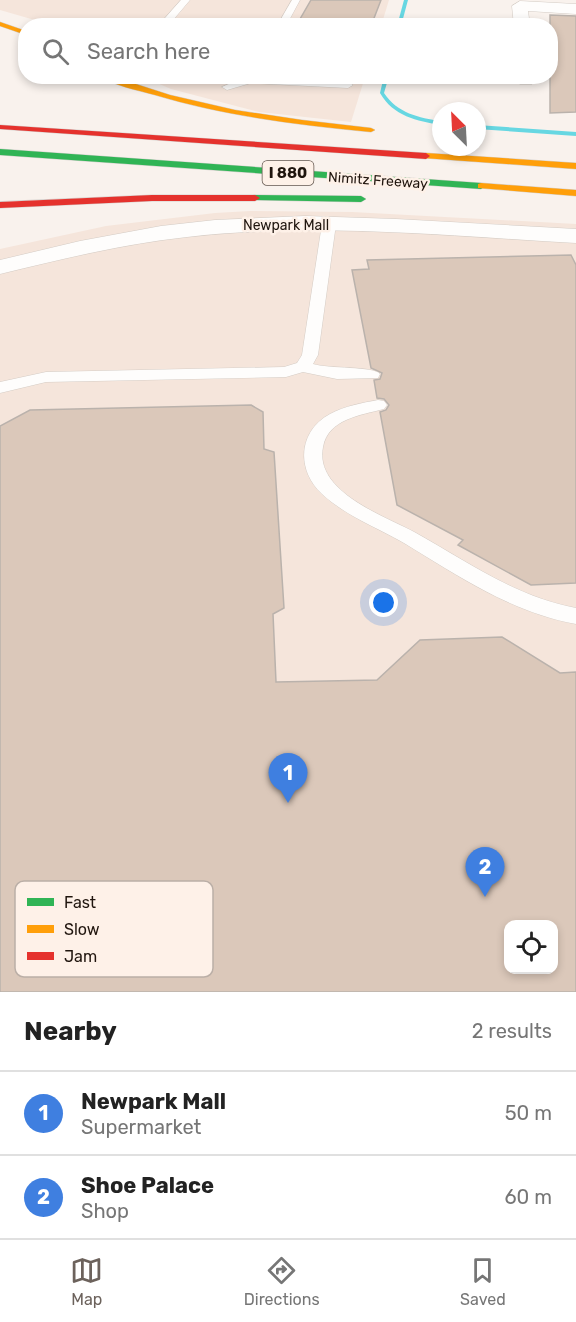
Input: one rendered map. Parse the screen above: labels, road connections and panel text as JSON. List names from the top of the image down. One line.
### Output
{"streets":{"highway":["I 880","Nimitz Freeway"],"street":["Newpark Mall"]},"legend":["Fast","Slow","Jam"],"north":"top left","page":{"search":"Search here","pins":["1","2"],"heading":["Nearby","2 results"],"list":[{"mark":"1","name":"Newpark Mall","note":"Supermarket","value":"50 m"},{"mark":"2","name":"Shoe Palace","note":"Shop","value":"60 m"}],"nav":["Map","Directions","Saved"]}}
